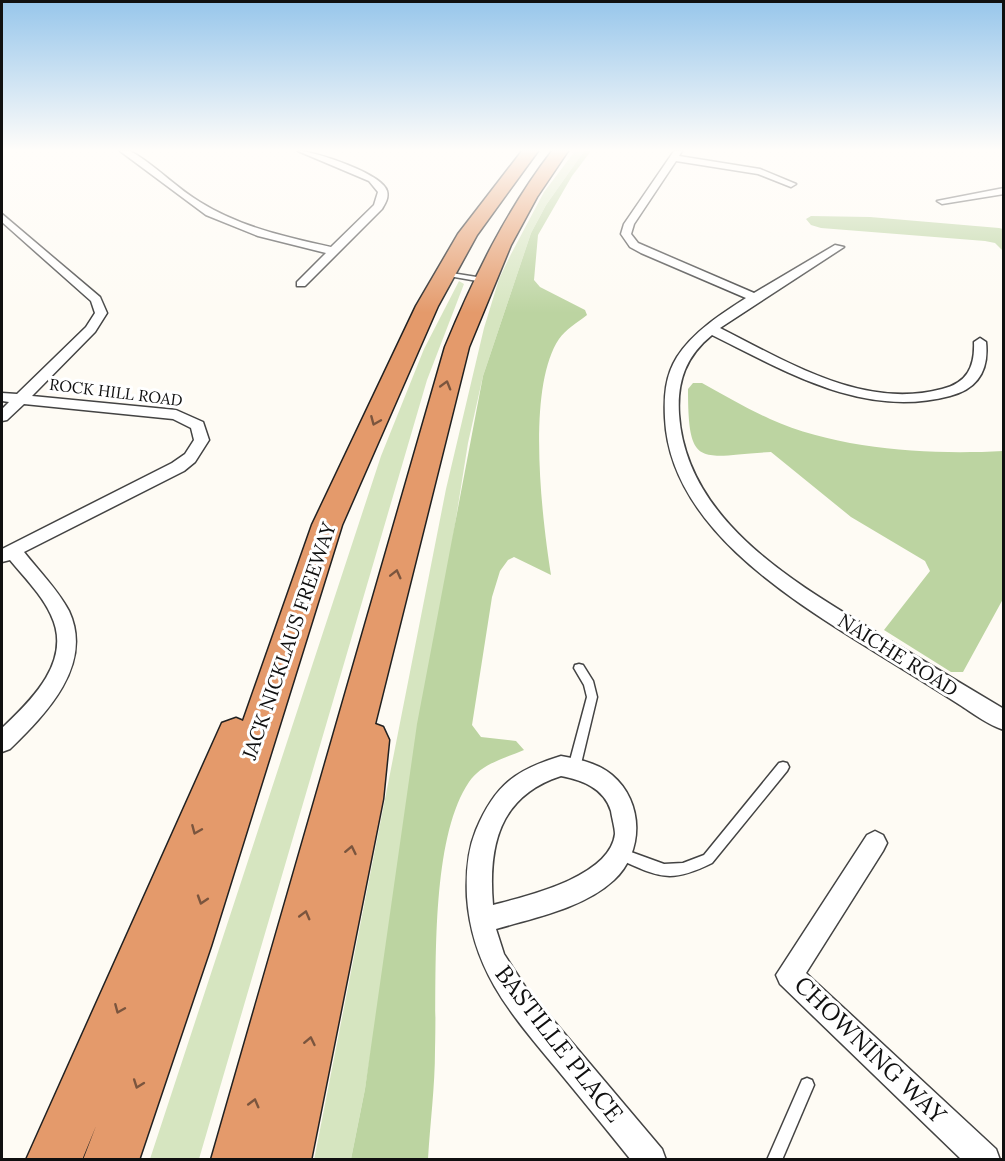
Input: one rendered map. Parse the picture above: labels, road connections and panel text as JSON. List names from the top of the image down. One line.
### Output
{"streets":{"highway":["JACK NICKLAUS FREEWAY"],"street":["ROCK HILL ROAD","NAICHE ROAD","BASTILLE PLACE","CHOWNING WAY"]}}
